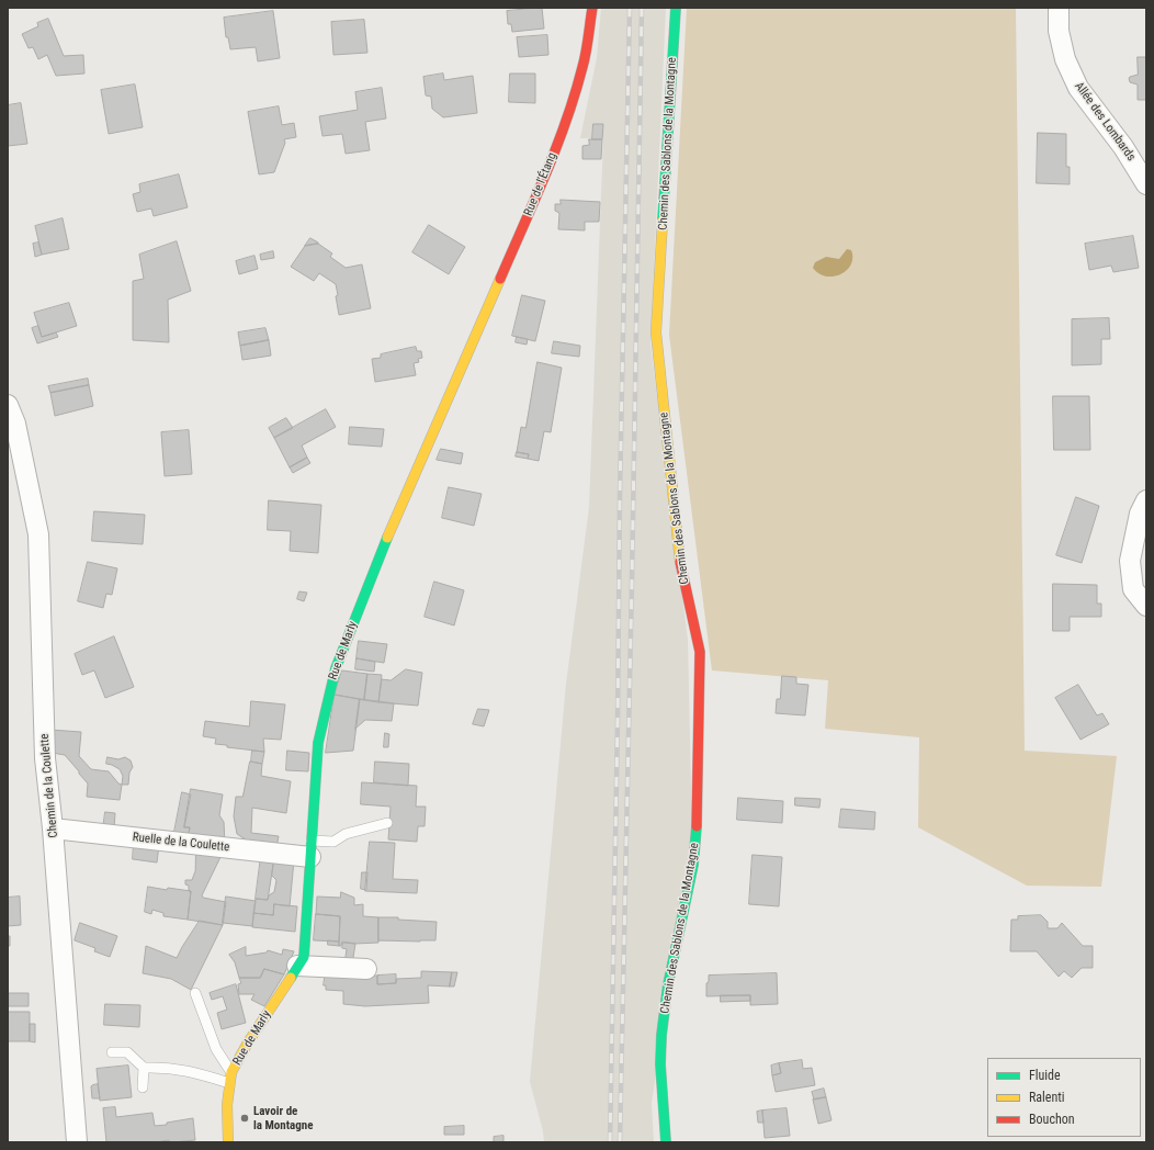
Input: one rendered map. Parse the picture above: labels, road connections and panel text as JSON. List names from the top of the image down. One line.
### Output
{"streets":{"street":["Allée des Lombards","Chemin des Sablons de la Montagne","Rue de l'Étang","Rue de Marly","Chemin de la Coulette","Ruelle de la Coulette"]},"crossings":[["Rue de l'Étang","Rue de Marly"],["Rue de Marly","Ruelle de la Coulette"],["Chemin de la Coulette","Ruelle de la Coulette"]],"places":["Lavoir de la Montagne"],"legend":["Fluide","Ralenti","Bouchon"]}
